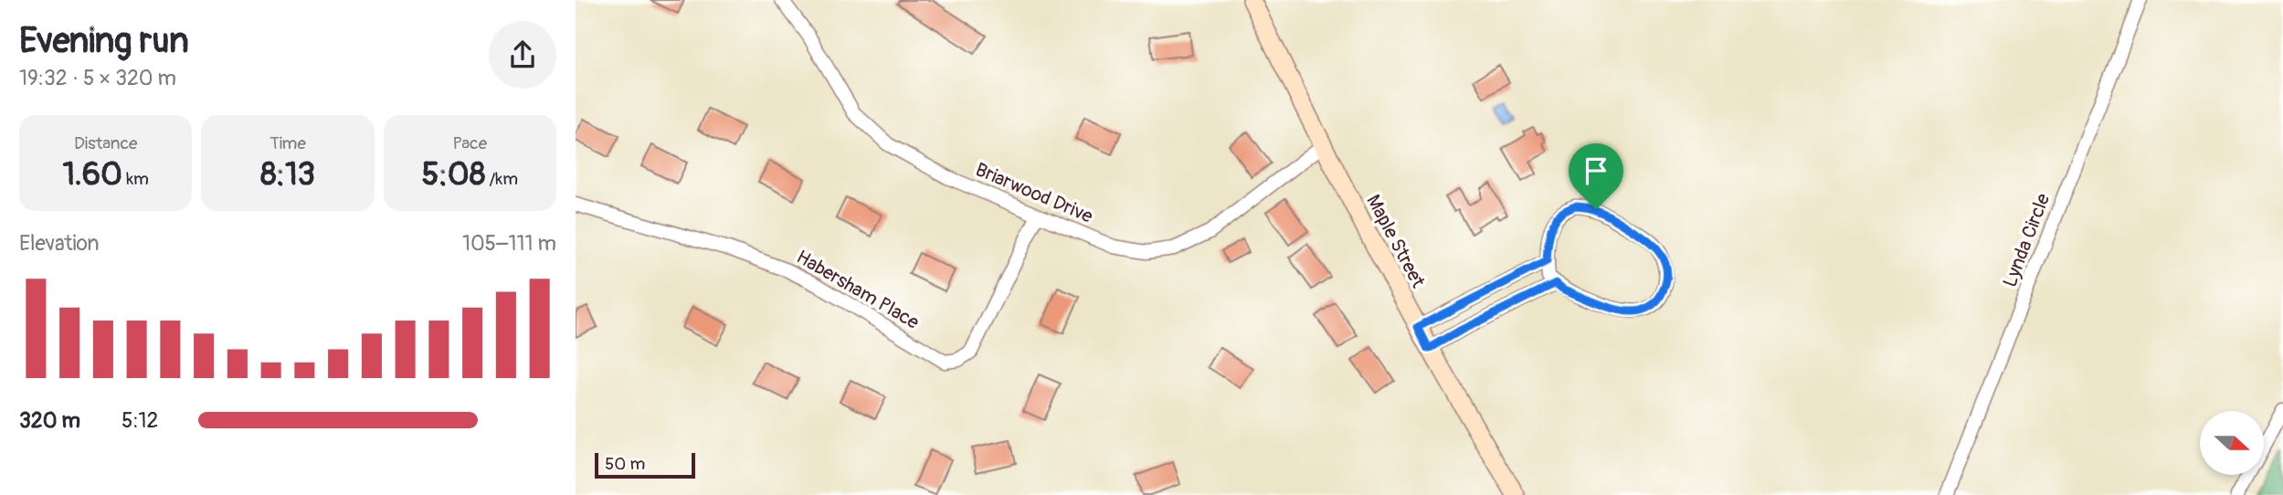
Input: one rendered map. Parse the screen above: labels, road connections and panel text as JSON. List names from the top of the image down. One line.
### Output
{"streets":{"main road":["Maple Street"],"street":["Briarwood Drive","Lynda Circle","Habersham Place"]},"crossings":[["Briarwood Drive","Maple Street"],["Briarwood Drive","Habersham Place"]],"scale_bar":"50 m","north":"right","page":{"heading":["Evening run","19:32 · 5 × 320 m"],"stats":[["Distance","1.60 km"],["Time","8:13"],["Pace","5:08 /km"]],"chart":["Elevation","105–111 m"],"list":[{"name":"320 m","note":"5:12"}],"scale":"50 m"}}
